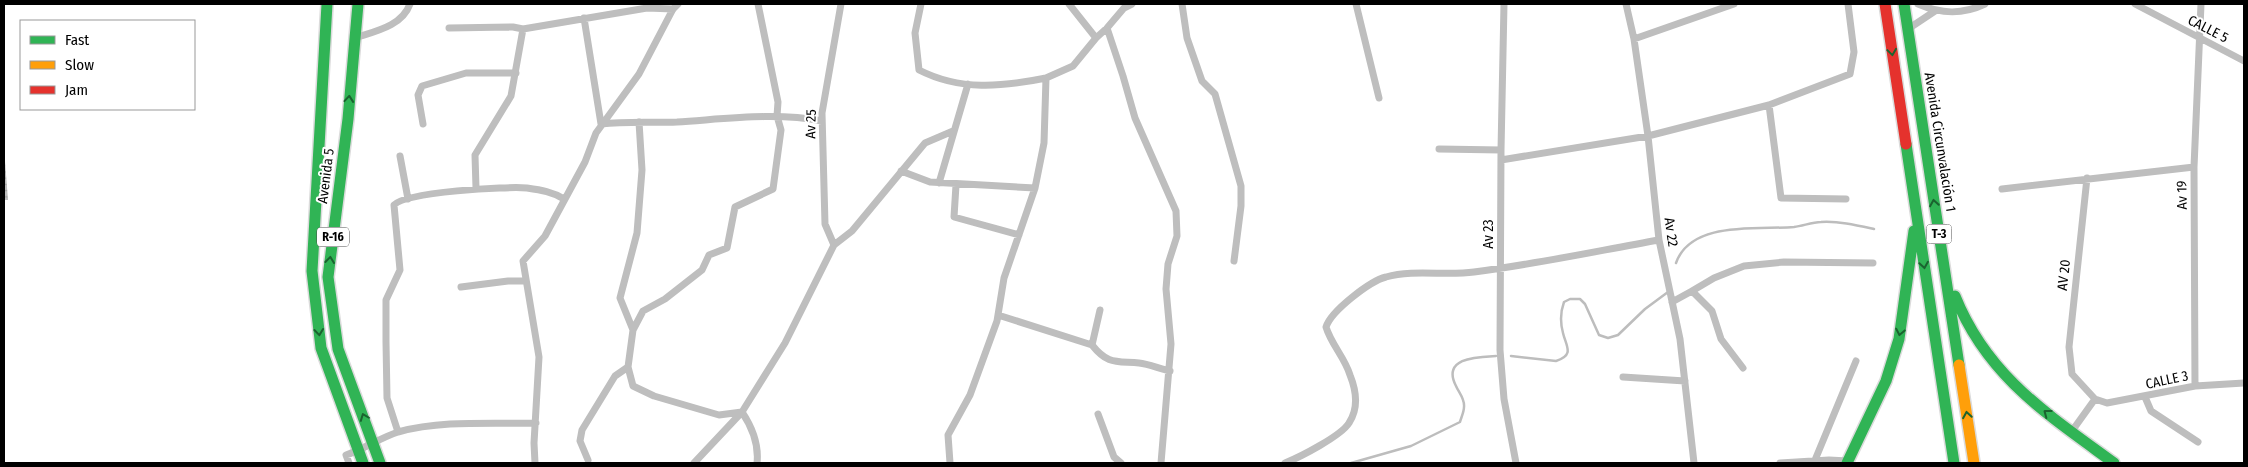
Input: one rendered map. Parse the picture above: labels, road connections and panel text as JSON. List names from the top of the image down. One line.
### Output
{"streets":{"main road":["Avenida Circunvalación 1","Avenida 5","T-3","R-16"],"street":["CALLE 5","Av 25","Av 19","Av 22","Av 23","AV 20","CALLE 3"]},"crossings":[["CALLE 5","Av 19"],["Av 19","CALLE 3"],["AV 20","CALLE 3"]],"legend":["Fast","Slow","Jam"]}
